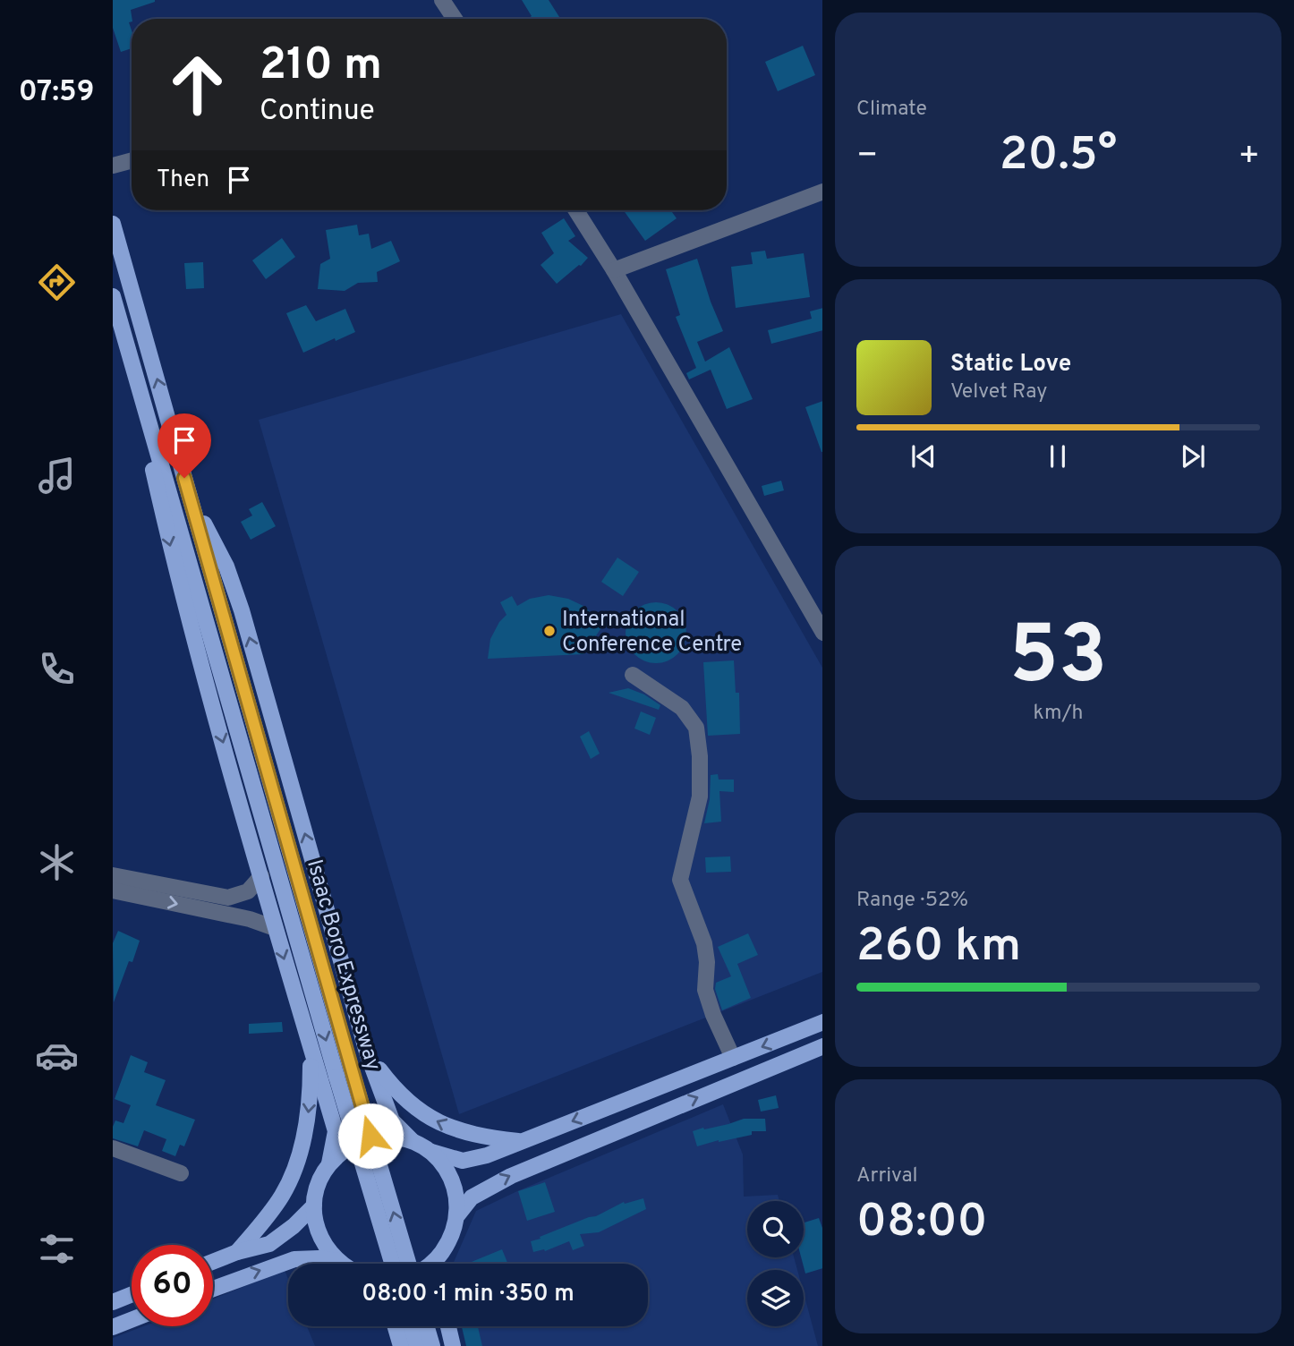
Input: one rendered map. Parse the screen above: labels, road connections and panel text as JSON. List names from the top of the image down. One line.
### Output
{"streets":{"main road":["Isaac Boro Expressway"]},"places":["International Conference Centre"],"page":{"tabs":"07:59","tile":["Climate",["53","km/h"],["Range · 52%","260 km"],["Arrival","08:00"]],"turn":["210 m","Continue"],"heat":["−","20.5°","+"],"then":"Then","song":["Static Love","Velvet Ray"],"limit":"60","trip":"08:00 · 1 min · 350 m"}}
